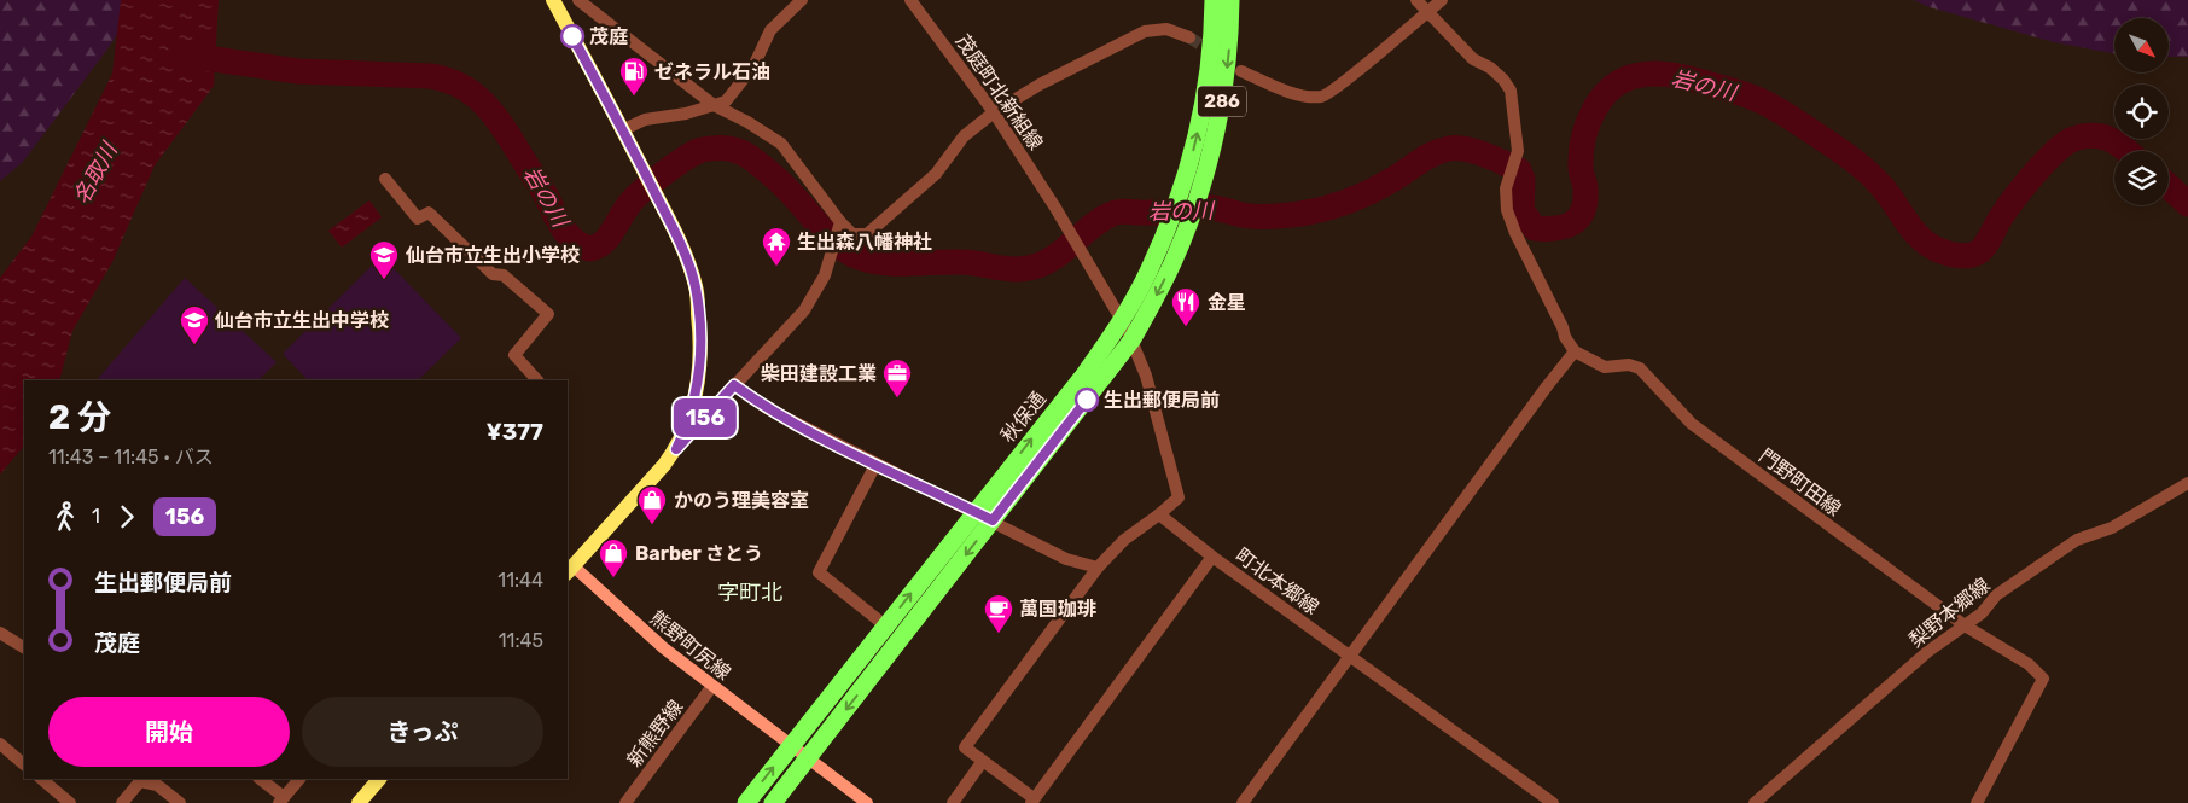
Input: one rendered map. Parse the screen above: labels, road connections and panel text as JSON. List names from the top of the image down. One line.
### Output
{"streets":{"highway":["286","秋保通"],"street":["茂庭町北新組線","門野町田線","町北本郷線","梨野本郷線","熊野町尻線","新熊野線"]},"crossings":[["茂庭町北新組線","秋保通"],["茂庭町北新組線","町北本郷線"],["秋保通","熊野町尻線"],["門野町田線","梨野本郷線"],["熊野町尻線","新熊野線"]],"districts":["字町北"],"water":["岩の川","名取川"],"places":{"other":["茂庭","生出郵便局前"],"fuel station":["ゼネラル石油"],"temple":["生出森八幡神社"],"school or university":["仙台市立生出小学校","仙台市立生出中学校"],"restaurant":["金星"],"office":["柴田建設工業"],"shop":["かのう理美容室","Barber さとう"],"cafe":["萬国珈琲"]},"lines":["bus line 156"],"north":"bottom right","page":{"on_map":"156","heading":["2 分","11:43 – 11:45 · バス","¥377"],"legs":["1","156"],"list":[{"name":"生出郵便局前","value":"11:44"},{"name":"茂庭","value":"11:45"}],"buttons":["開始","きっぷ"]}}
